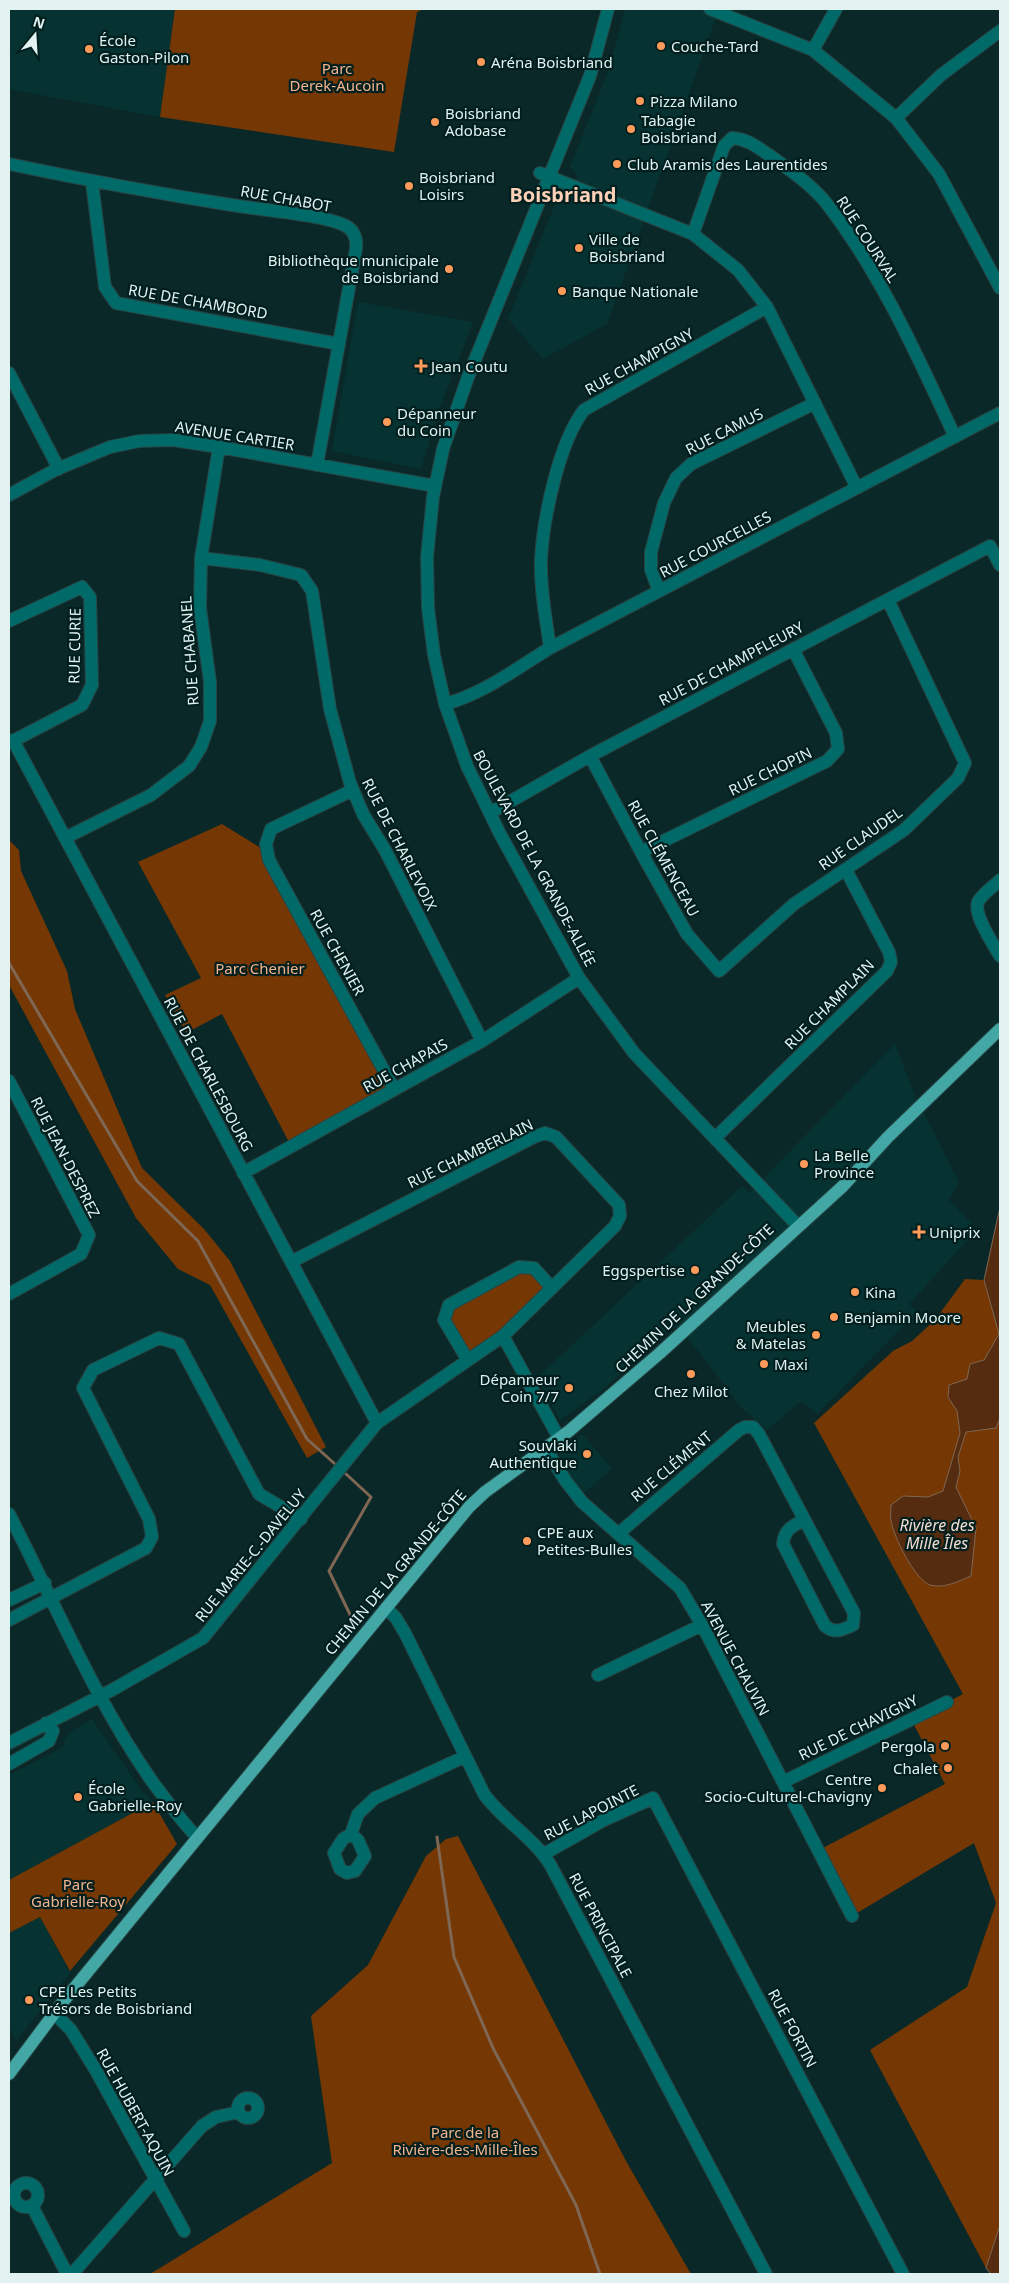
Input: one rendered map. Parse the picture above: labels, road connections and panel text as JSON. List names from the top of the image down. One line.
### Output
{"streets":{"main road":["CHEMIN DE LA GRANDE-CÔTE"],"street":["RUE CHABOT","RUE COURVAL","RUE DE CHAMBORD","RUE CHAMPIGNY","RUE CAMUS","AVENUE CARTIER","RUE COURCELLES","RUE CURIE","RUE CHABANEL","RUE DE CHAMPFLEURY","RUE CHOPIN","RUE CLAUDEL","RUE DE CHARLEVOIX","BOULEVARD DE LA GRANDE-ALLÉE","RUE CLÉMENCEAU","RUE CHENIER","RUE CHAMPLAIN","RUE CHAPAIS","RUE DE CHARLESBOURG","RUE CHAMBERLAIN","RUE JEAN-DESPREZ","RUE CLÉMENT","RUE MARIE-C.-DAVELUY","AVENUE CHAUVIN","RUE DE CHAVIGNY","RUE LAPOINTE","RUE PRINCIPALE","RUE FORTIN","RUE HUBERT-AQUIN"]},"crossings":[["RUE CHABOT","RUE DE CHAMBORD"],["RUE CHABOT","AVENUE CARTIER"],["RUE COURVAL","RUE COURCELLES"],["RUE CHAMPIGNY","RUE COURCELLES"],["RUE CAMUS","RUE COURCELLES"],["AVENUE CARTIER","RUE CHABANEL"],["AVENUE CARTIER","BOULEVARD DE LA GRANDE-ALLÉE"],["RUE COURCELLES","BOULEVARD DE LA GRANDE-ALLÉE"],["RUE CURIE","RUE DE CHARLESBOURG"],["RUE CHABANEL","RUE DE CHARLEVOIX"],["RUE CHABANEL","RUE DE CHARLESBOURG"],["RUE DE CHAMPFLEURY","RUE CHOPIN"],["RUE DE CHAMPFLEURY","RUE CLAUDEL"],["RUE DE CHAMPFLEURY","BOULEVARD DE LA GRANDE-ALLÉE"],["RUE DE CHAMPFLEURY","RUE CLÉMENCEAU"],["RUE CHOPIN","RUE CLÉMENCEAU"],["RUE CLAUDEL","RUE CLÉMENCEAU"],["RUE CLAUDEL","RUE CHAMPLAIN"],["RUE DE CHARLEVOIX","RUE CHENIER"],["RUE DE CHARLEVOIX","RUE CHAPAIS"],["BOULEVARD DE LA GRANDE-ALLÉE","RUE CHAMPLAIN"],["BOULEVARD DE LA GRANDE-ALLÉE","RUE CHAPAIS"],["BOULEVARD DE LA GRANDE-ALLÉE","CHEMIN DE LA GRANDE-CÔTE"],["RUE CHENIER","RUE CHAPAIS"],["RUE CHAPAIS","RUE DE CHARLESBOURG"],["RUE DE CHARLESBOURG","RUE CHAMBERLAIN"],["RUE DE CHARLESBOURG","RUE MARIE-C.-DAVELUY"],["RUE CHAMBERLAIN","RUE MARIE-C.-DAVELUY"],["CHEMIN DE LA GRANDE-CÔTE","AVENUE CHAUVIN"],["CHEMIN DE LA GRANDE-CÔTE","RUE PRINCIPALE"],["CHEMIN DE LA GRANDE-CÔTE","RUE HUBERT-AQUIN"],["RUE CLÉMENT","AVENUE CHAUVIN"],["AVENUE CHAUVIN","RUE DE CHAVIGNY"],["RUE LAPOINTE","RUE PRINCIPALE"],["RUE LAPOINTE","RUE FORTIN"]],"districts":["Boisbriand"],"water":["Rivière des Mille Îles"],"parks":["Parc Derek-Aucoin","Parc Chenier","Parc Gabrielle-Roy","Parc de la Rivière-des-Mille-Îles"],"places":{"other":["Couche-Tard","École Gaston-Pilon","Aréna Boisbriand","Pizza Milano","Boisbriand Adobase","Tabagie Boisbriand","Club Aramis des Laurentides","Boisbriand Loisirs","Ville de Boisbriand","Bibliothèque municipale de Boisbriand","Banque Nationale","Dépanneur du Coin","La Belle Province","Eggspertise","Kina","Benjamin Moore","Meubles & Matelas","Maxi","Chez Milot","Dépanneur Coin 7/7","Souvlaki Authentique","CPE aux Petites-Bulles","Pergola","Chalet","Centre Socio-Culturel-Chavigny","École Gabrielle-Roy","CPE Les Petits Trésors de Boisbriand"],"health":["Jean Coutu","Uniprix"]},"north":"top"}
